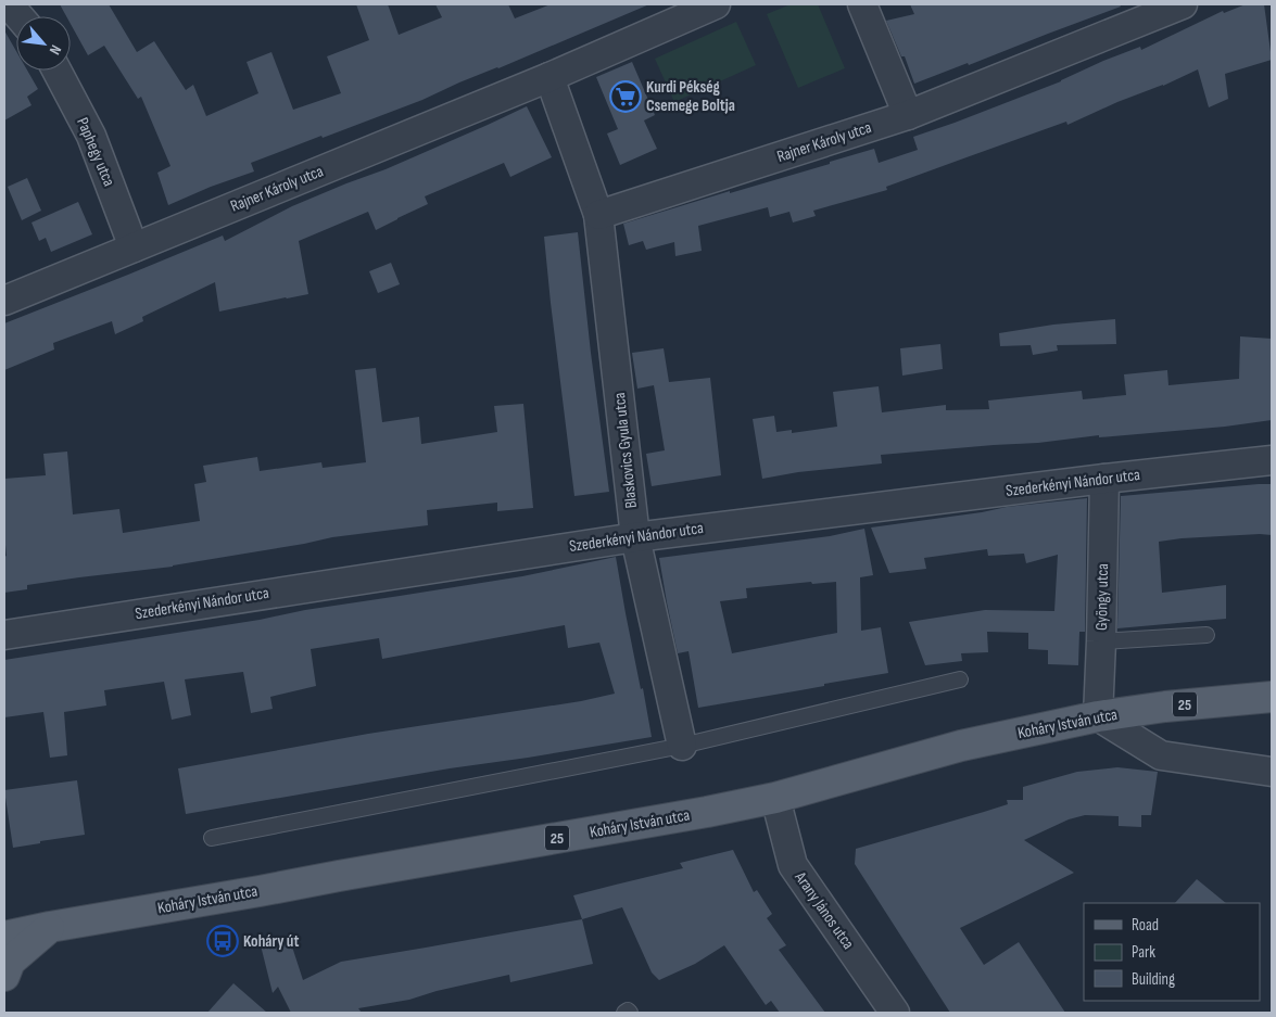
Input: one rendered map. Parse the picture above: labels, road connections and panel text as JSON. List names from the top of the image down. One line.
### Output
{"streets":{"main road":["25","Koháry István utca"],"street":["Rajner Károly utca","Paphegy utca","Blaskovics Gyula utca","Szederkényi Nándor utca","Gyöngy utca","Arany János utca"]},"crossings":[["Rajner Károly utca","Paphegy utca"],["Rajner Károly utca","Blaskovics Gyula utca"],["Blaskovics Gyula utca","Szederkényi Nándor utca"],["Szederkényi Nándor utca","Gyöngy utca"],["Gyöngy utca","Koháry István utca"],["Koháry István utca","Arany János utca"]],"places":{"supermarket":["Kurdi Pékség Csemege Boltja"],"bus stop":["Koháry út"]},"legend":["Road","Park","Building"],"north":"bottom right"}
